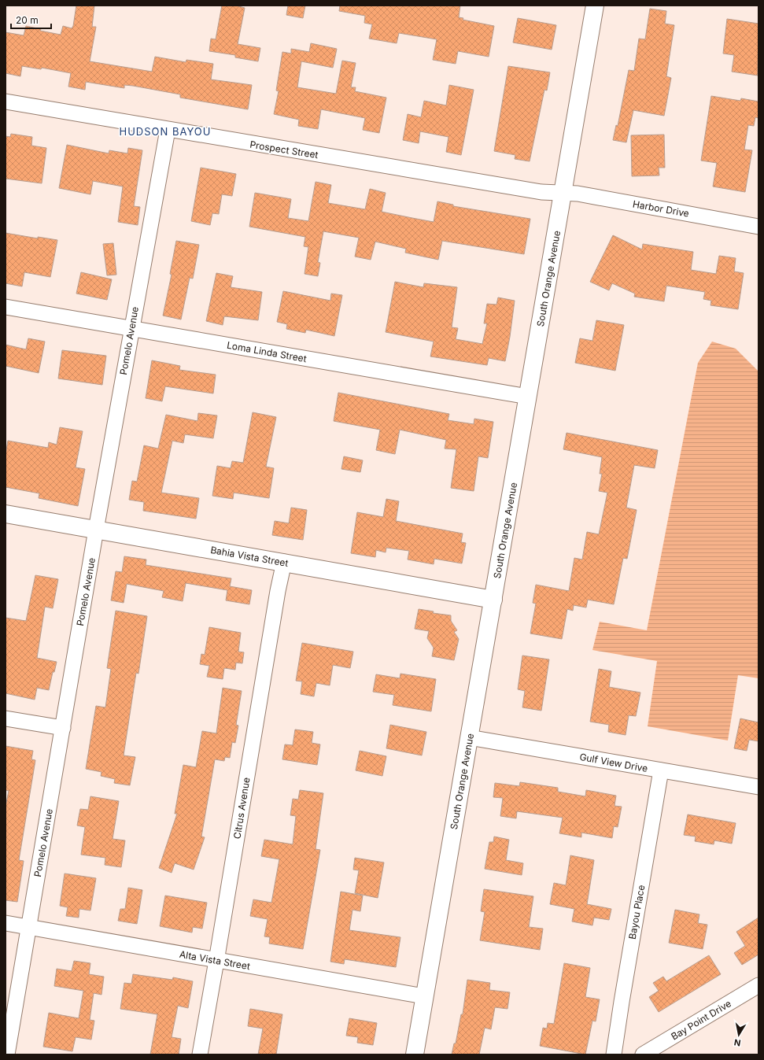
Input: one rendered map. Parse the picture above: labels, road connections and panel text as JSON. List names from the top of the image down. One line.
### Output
{"streets":{"street":["Prospect Street","Harbor Drive","South Orange Avenue","Pomelo Avenue","Loma Linda Street","Bahia Vista Street","Gulf View Drive","Citrus Avenue","Bayou Place","Alta Vista Street","Bay Point Drive"]},"crossings":[["Prospect Street","Harbor Drive"],["Prospect Street","South Orange Avenue"],["Prospect Street","Pomelo Avenue"],["Harbor Drive","South Orange Avenue"],["South Orange Avenue","Loma Linda Street"],["South Orange Avenue","Bahia Vista Street"],["South Orange Avenue","Gulf View Drive"],["South Orange Avenue","Alta Vista Street"],["Pomelo Avenue","Loma Linda Street"],["Pomelo Avenue","Bahia Vista Street"],["Pomelo Avenue","Alta Vista Street"],["Bahia Vista Street","Citrus Avenue"],["Gulf View Drive","Bayou Place"],["Citrus Avenue","Alta Vista Street"]],"districts":["HUDSON BAYOU"],"scale_bar":"20 m","north":"bottom"}
